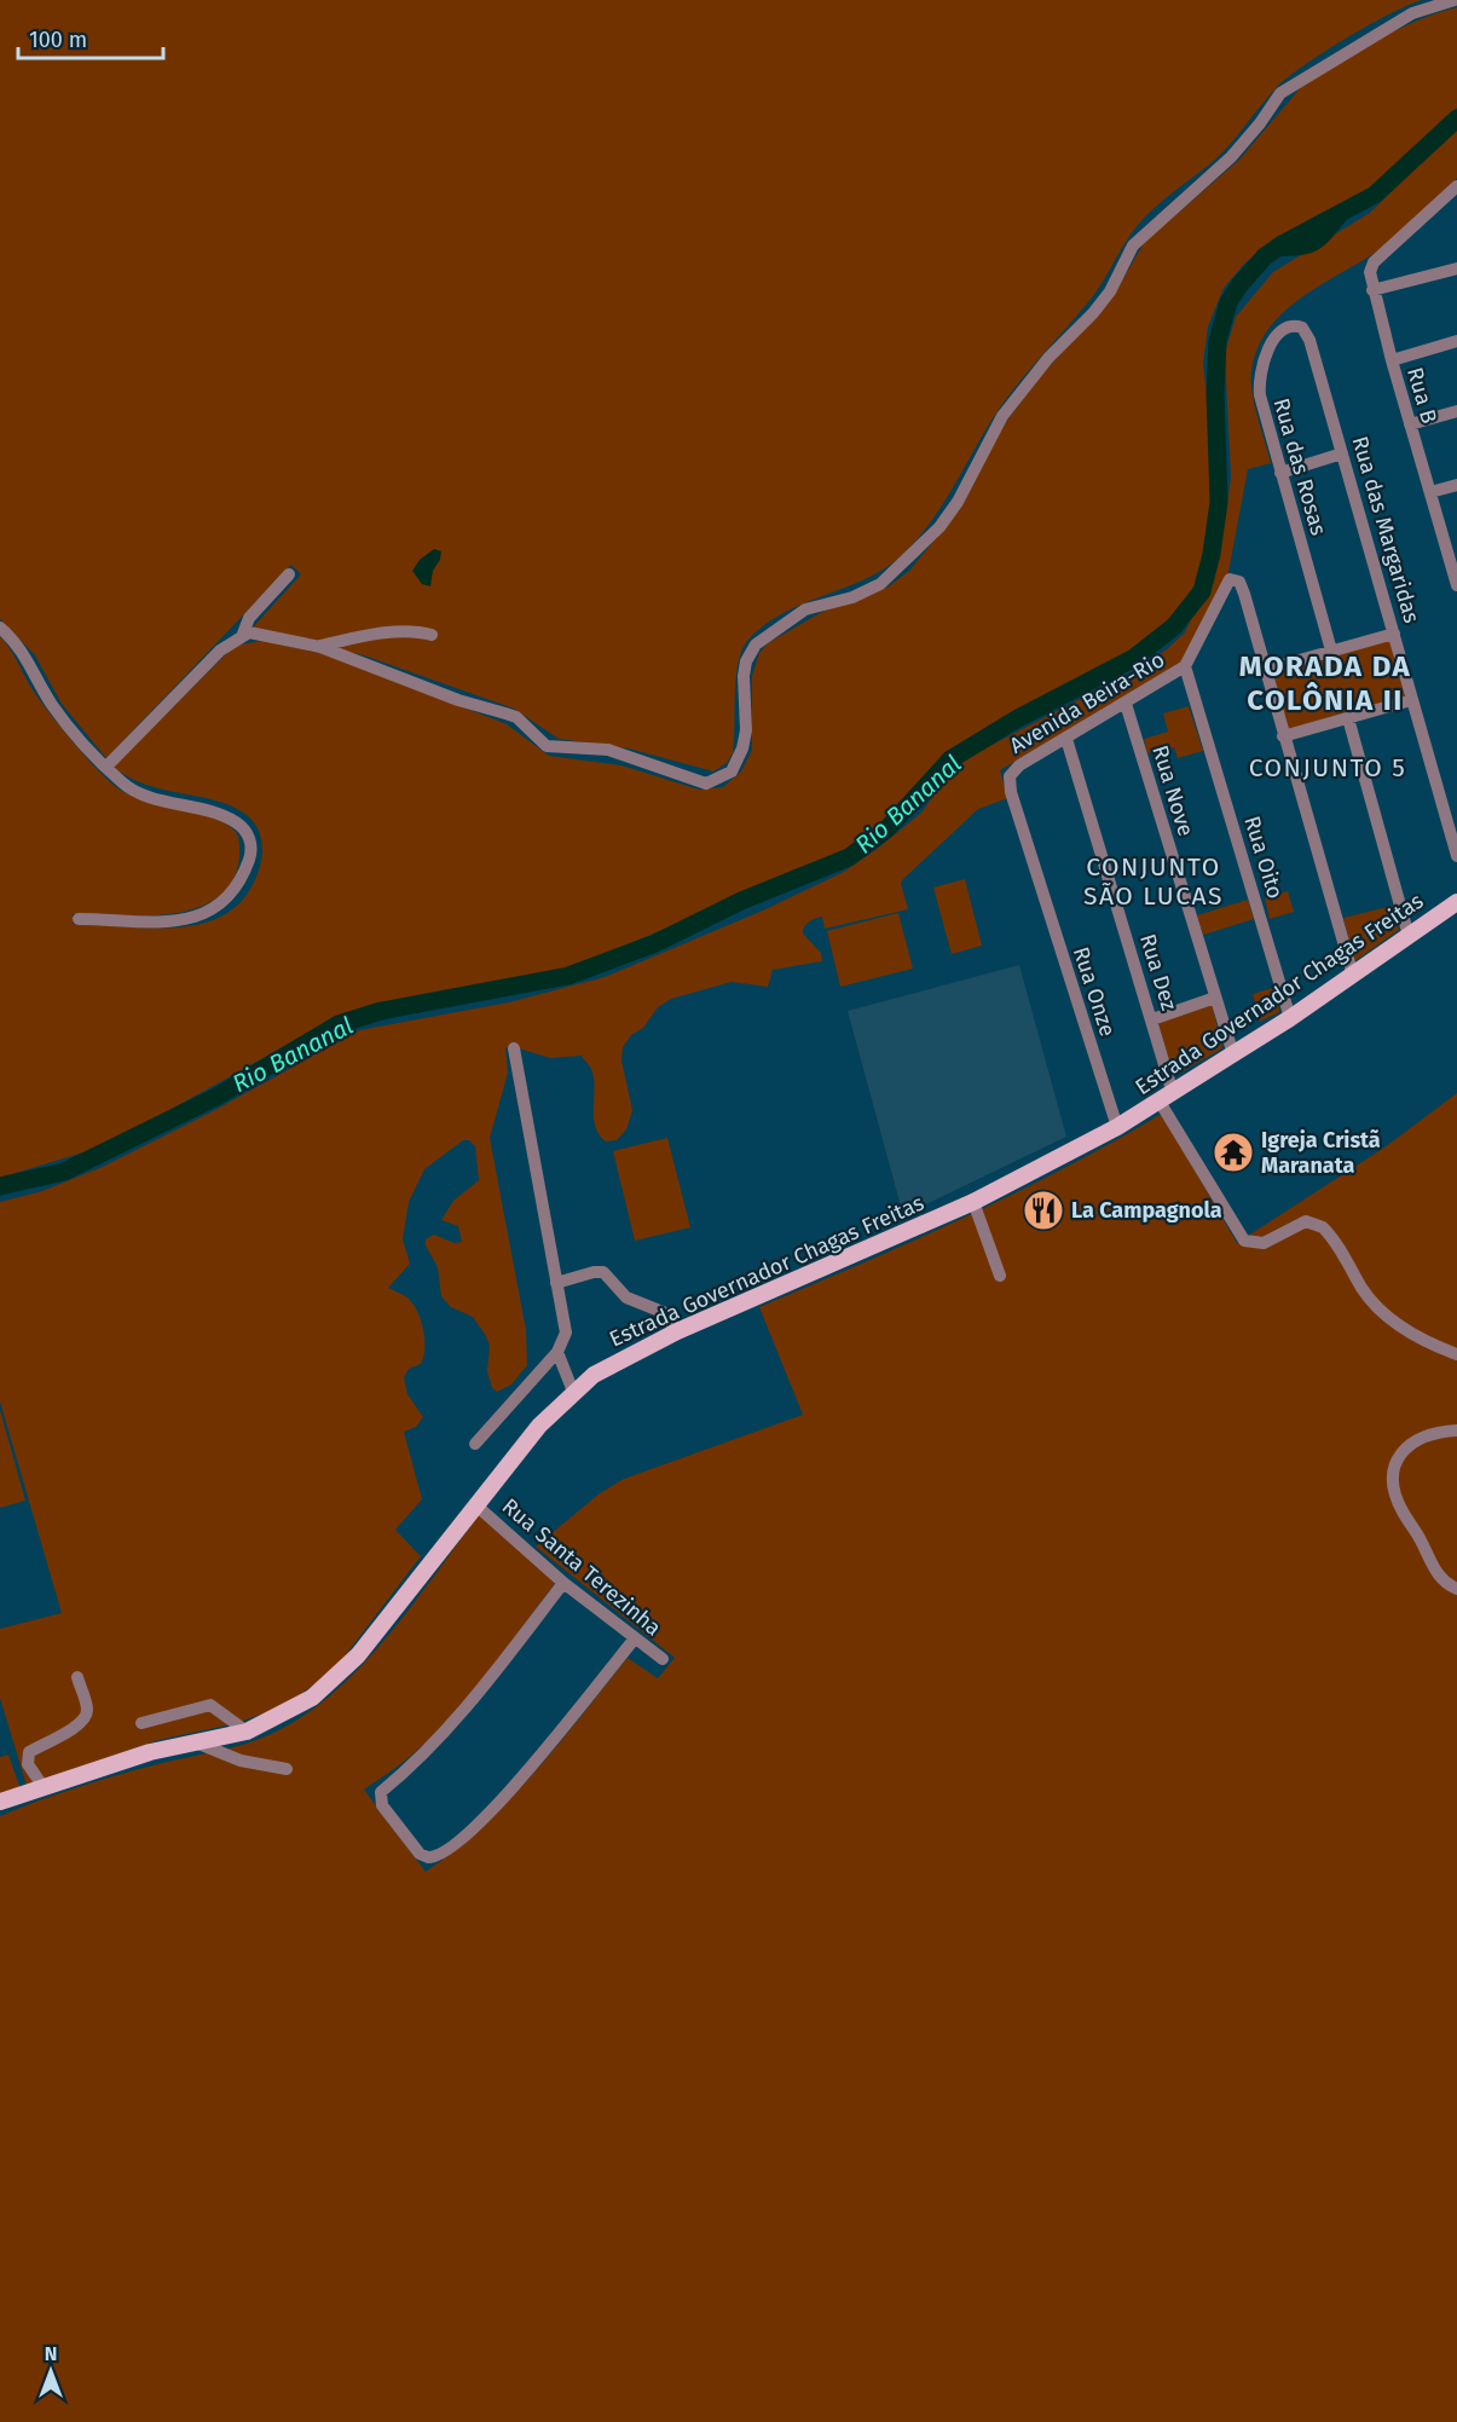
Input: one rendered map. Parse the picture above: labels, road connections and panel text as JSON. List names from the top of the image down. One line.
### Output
{"streets":{"main road":["Estrada Governador Chagas Freitas"],"street":["Rua B","Rua das Rosas","Rua das Margaridas","Avenida Beira-Rio","Rua Nove","Rua Oito","Rua Dez","Rua Onze","Rua Santa Terezinha"]},"crossings":[["Rua das Rosas","Rua das Margaridas"],["Avenida Beira-Rio","Rua Nove"],["Avenida Beira-Rio","Rua Oito"],["Avenida Beira-Rio","Rua Dez"],["Avenida Beira-Rio","Rua Onze"],["Rua Nove","Estrada Governador Chagas Freitas"],["Rua Oito","Estrada Governador Chagas Freitas"],["Rua Dez","Estrada Governador Chagas Freitas"],["Rua Onze","Estrada Governador Chagas Freitas"],["Estrada Governador Chagas Freitas","Rua Santa Terezinha"]],"districts":["MORADA DA COLÔNIA II","CONJUNTO 5","CONJUNTO SÃO LUCAS"],"water":["Rio Bananal"],"places":{"temple":["Igreja Cristã Maranata"],"restaurant":["La Campagnola"]},"scale_bar":"100 m","north":"top"}
